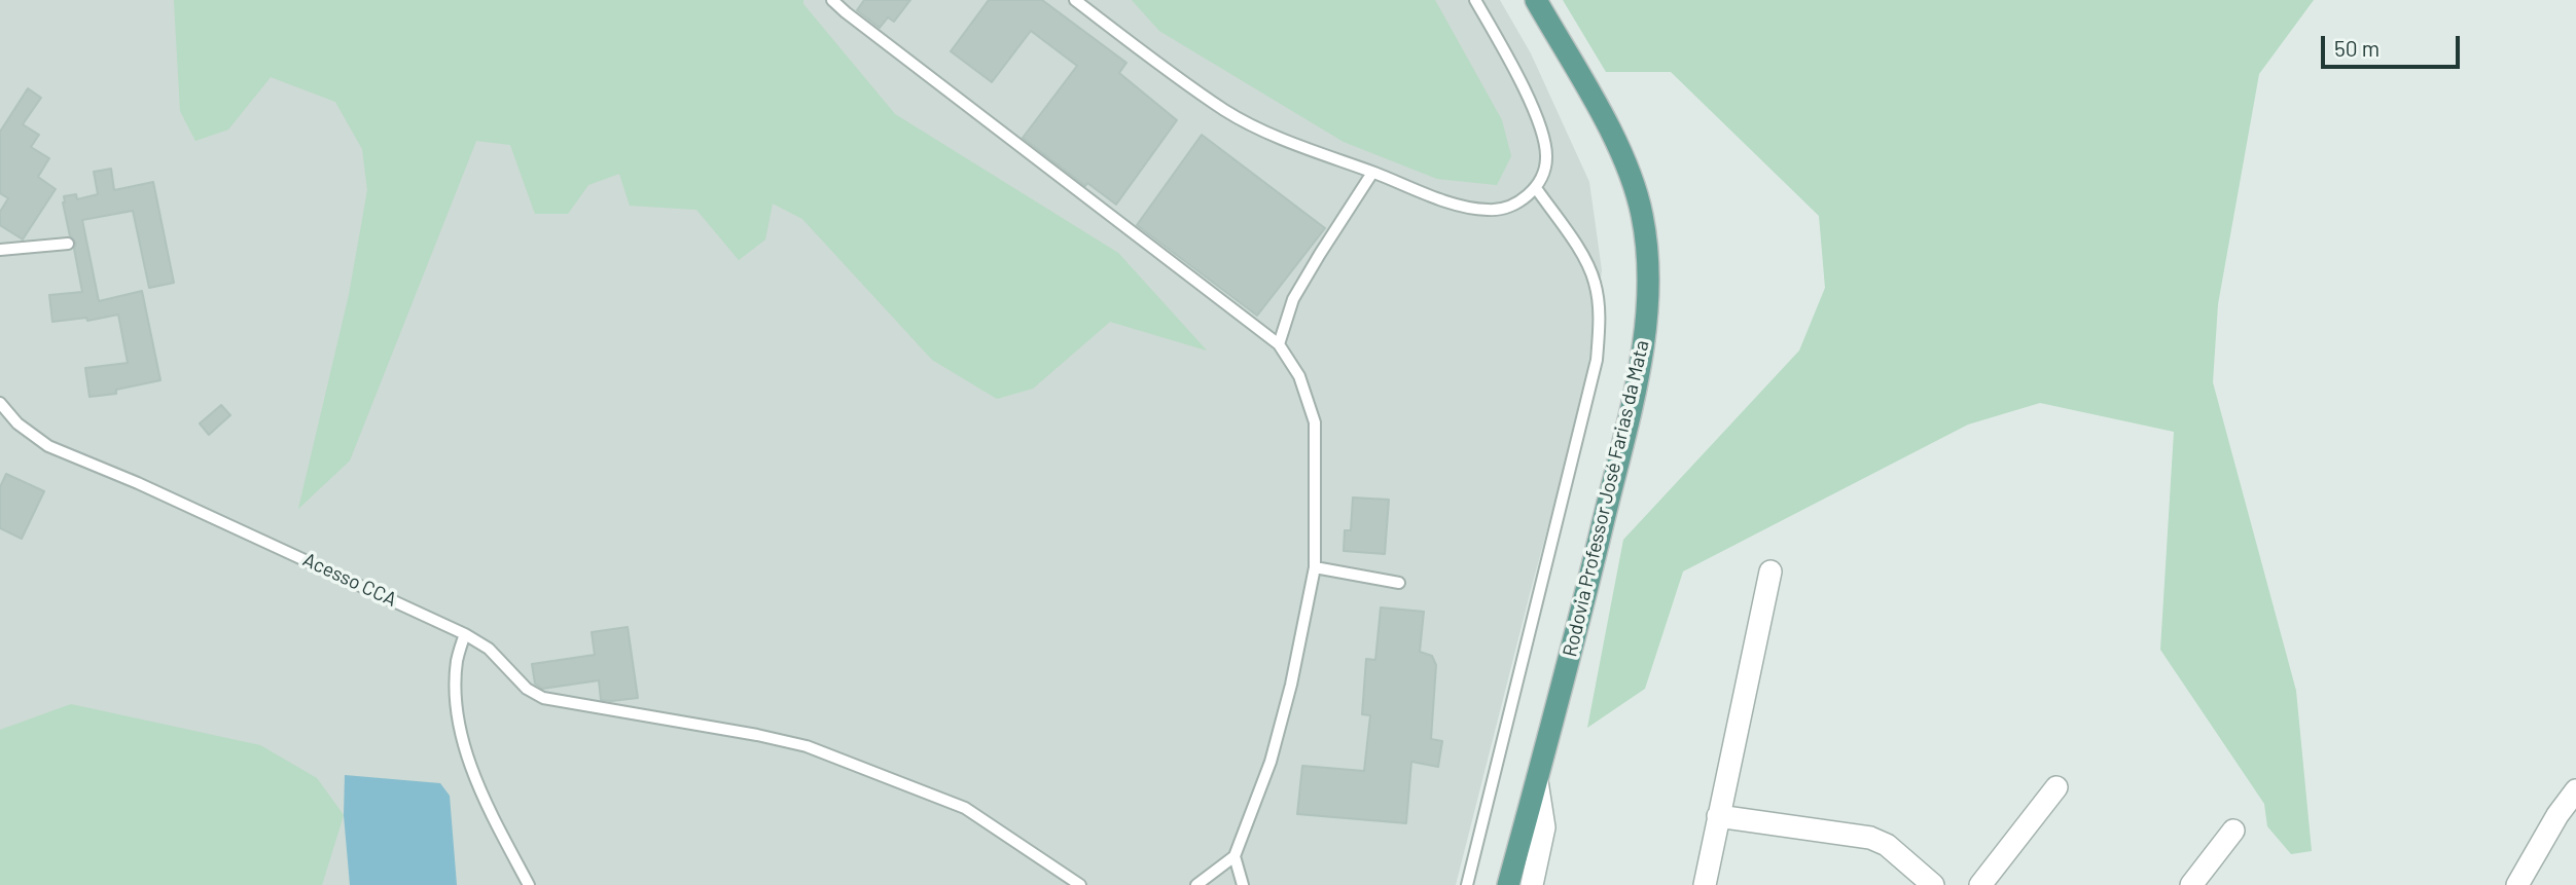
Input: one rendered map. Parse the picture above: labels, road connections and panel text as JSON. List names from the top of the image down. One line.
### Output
{"streets":{"main road":["Rodovia Professor José Farias da Mata"],"lane":["Acesso CCA"]},"scale_bar":"50 m"}
